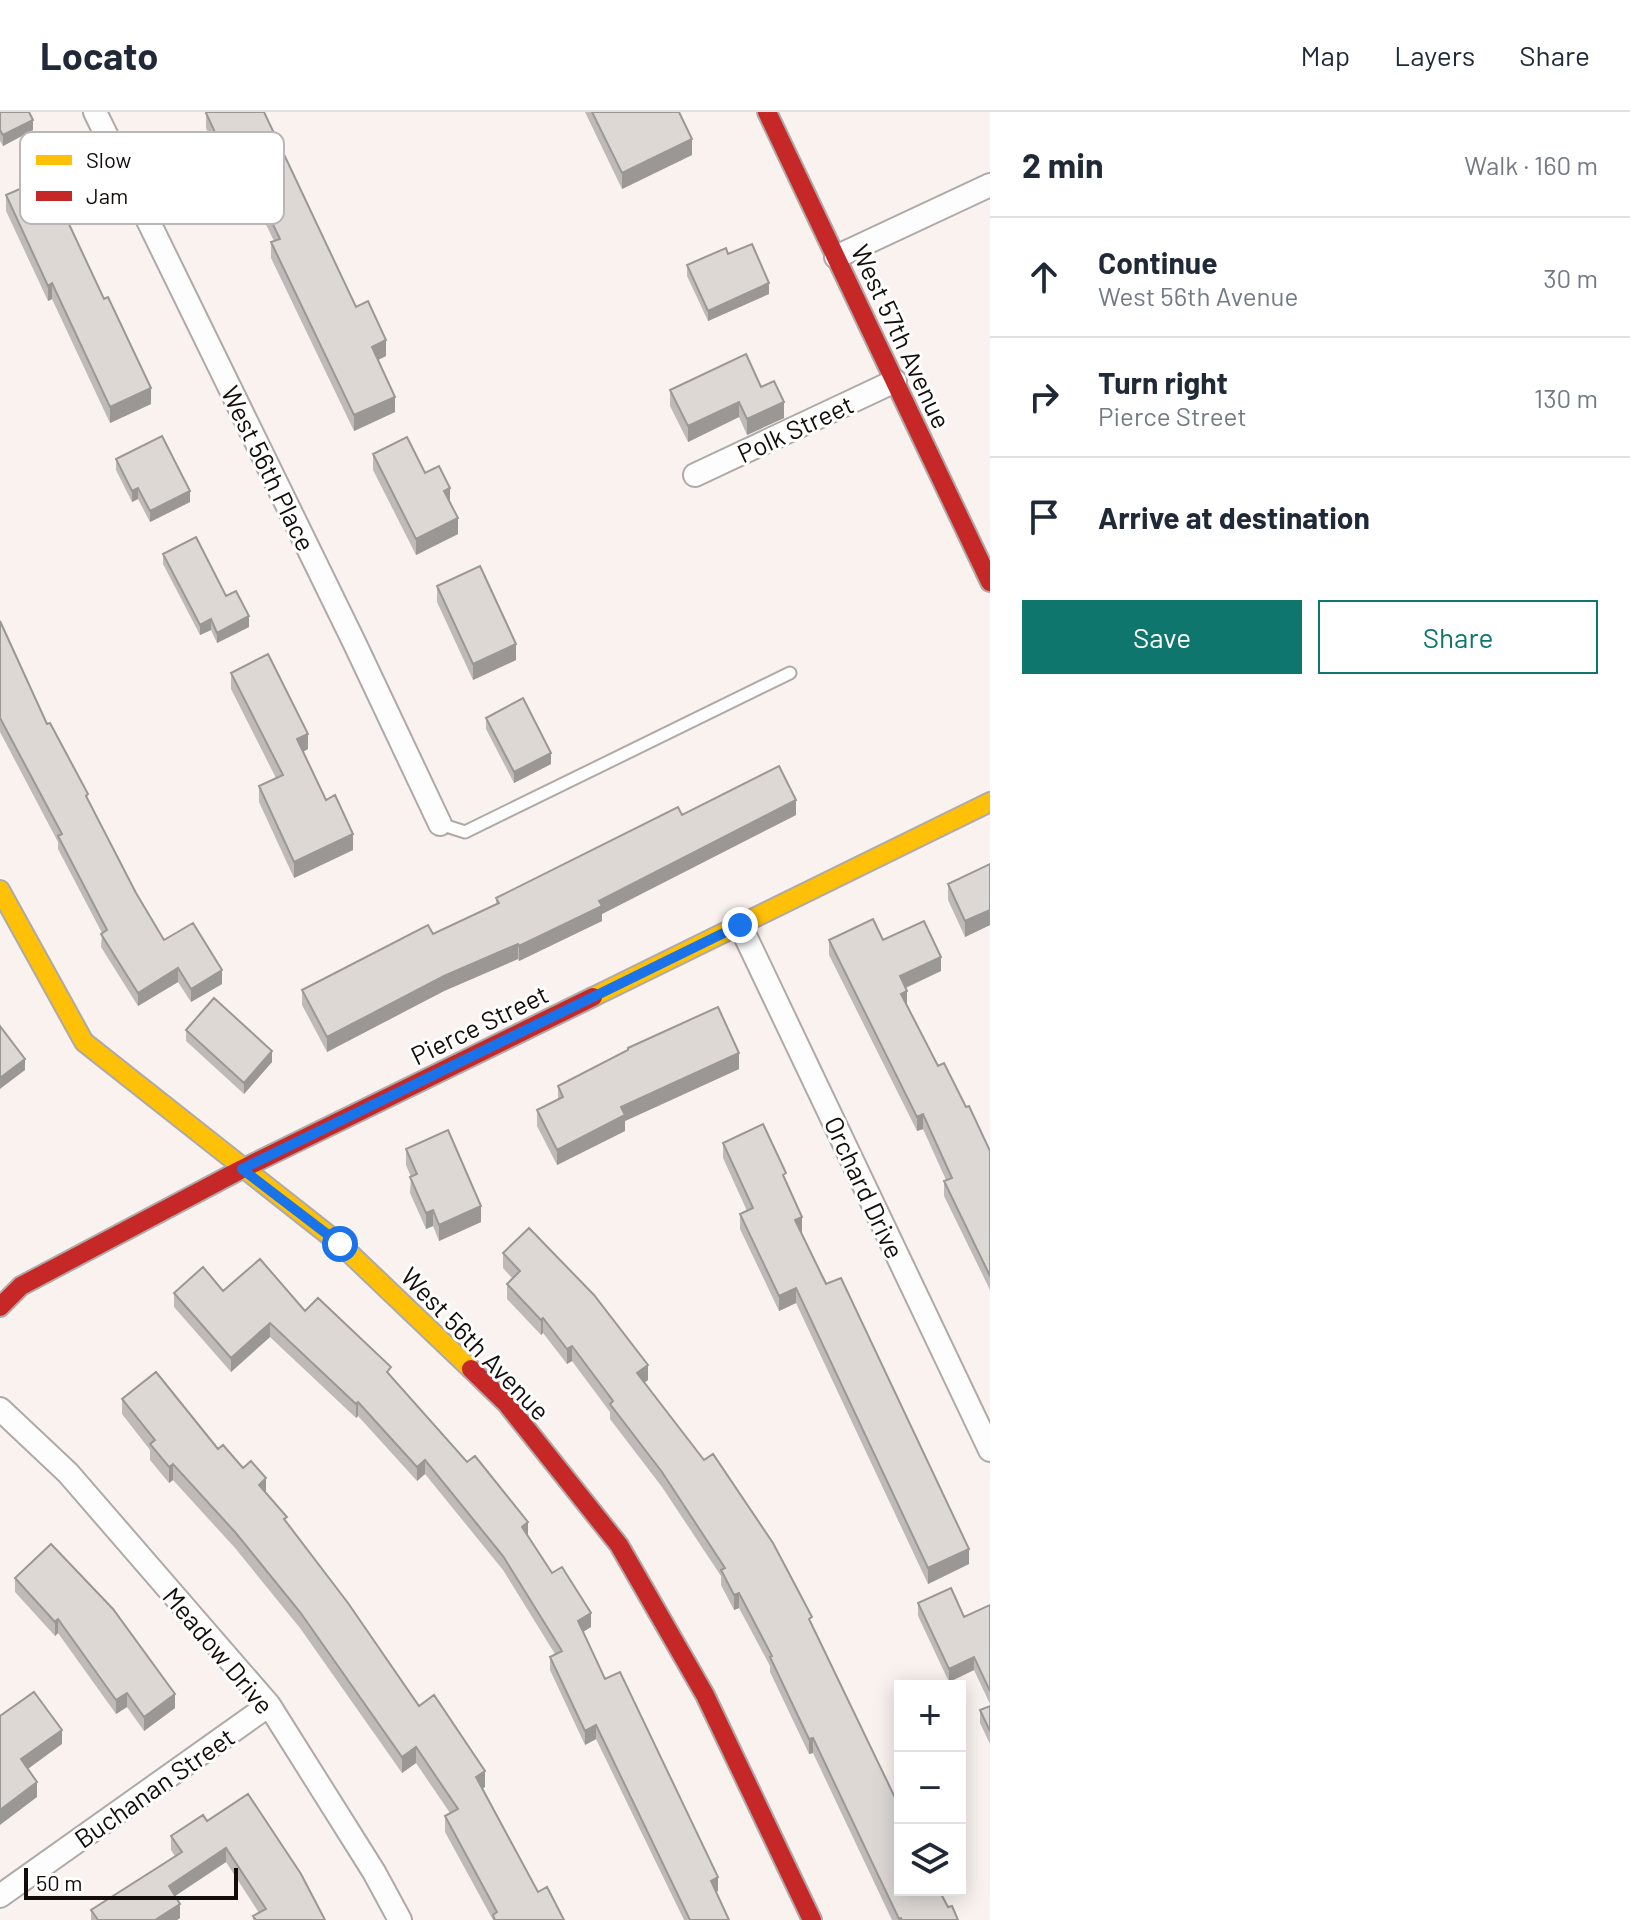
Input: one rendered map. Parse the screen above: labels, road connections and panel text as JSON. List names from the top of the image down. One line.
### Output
{"streets":{"street":["West 57th Avenue","Polk Street","West 56th Place","Pierce Street","Orchard Drive","West 56th Avenue","Meadow Drive","Buchanan Street"]},"crossings":[["West 57th Avenue","Polk Street"],["Pierce Street","Orchard Drive"],["Pierce Street","West 56th Avenue"],["Meadow Drive","Buchanan Street"]],"legend":["Slow","Jam"],"scale_bar":"50 m","page":{"header":"Locato","nav":["Map","Layers","Share"],"heading":["2 min","Walk · 160 m"],"list":[["Continue","West 56th Avenue","30 m"],["Turn right","Pierce Street","130 m"],"Arrive at destination"],"buttons":["Save","Share"],"map_buttons":["+","−"],"scale":"50 m"}}
